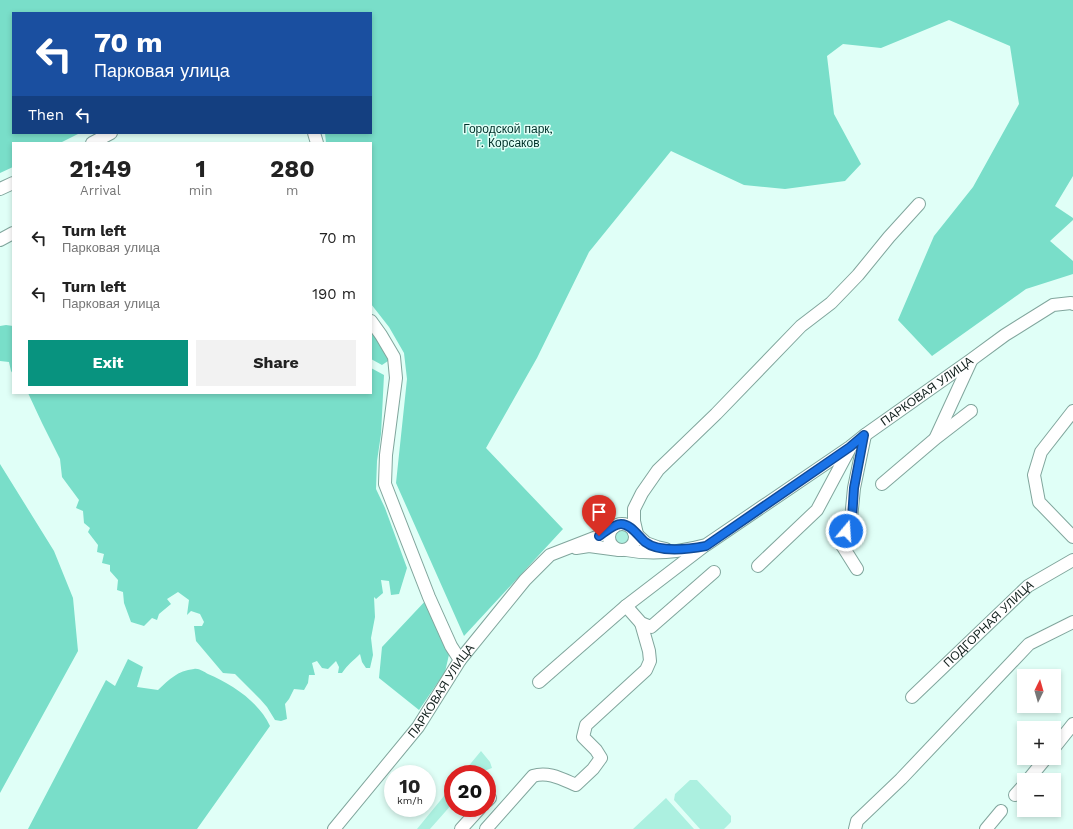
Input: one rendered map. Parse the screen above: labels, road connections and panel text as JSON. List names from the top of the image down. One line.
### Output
{"streets":{"street":["ПАРКОВАЯ УЛИЦА","ПОДГОРНАЯ УЛИЦА"]},"parks":["Городской парк, г. Корсаков"],"north":"top","page":{"turn":["70 m","Парковая улица"],"then":"Then","eta":["21:49","Arrival","1","min","280","m"],"list":[{"name":"Turn left","note":"Парковая улица","value":"70 m"},{"name":"Turn left","note":"Парковая улица","value":"190 m"}],"buttons":["Exit","Share"],"map_buttons":["+","−"],"speed":"10 km/h","limit":"20"}}
